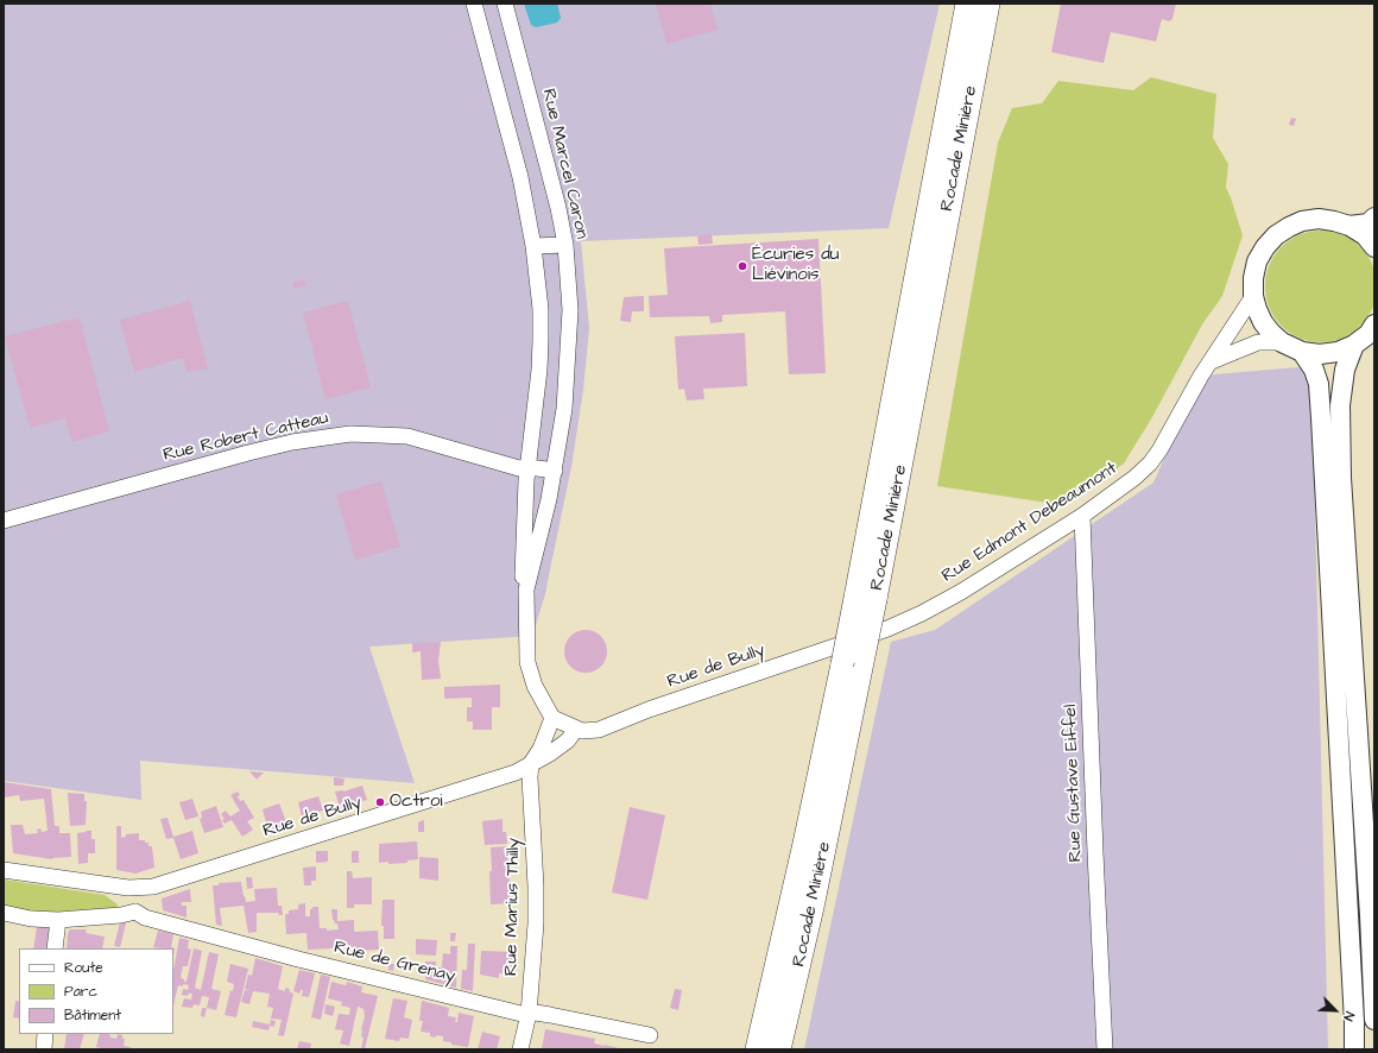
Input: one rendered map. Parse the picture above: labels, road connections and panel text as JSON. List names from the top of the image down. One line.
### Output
{"streets":{"highway":["Rocade Minière"],"street":["Rue Marcel Caron","Rue Robert Catteau","Rue Edmont Debeaumont","Rue de Bully","Rue Gustave Eiffel","Rue Marius Thilly","Rue de Grenay"]},"crossings":[["Rue Marcel Caron","Rue Robert Catteau"],["Rue Edmont Debeaumont","Rue de Bully"],["Rue Edmont Debeaumont","Rue Gustave Eiffel"],["Rue de Bully","Rue Marius Thilly"],["Rue Marius Thilly","Rue de Grenay"]],"places":["Écuries du Liévinois","Octroi"],"legend":["Route","Parc","Bâtiment"],"north":"bottom right"}
